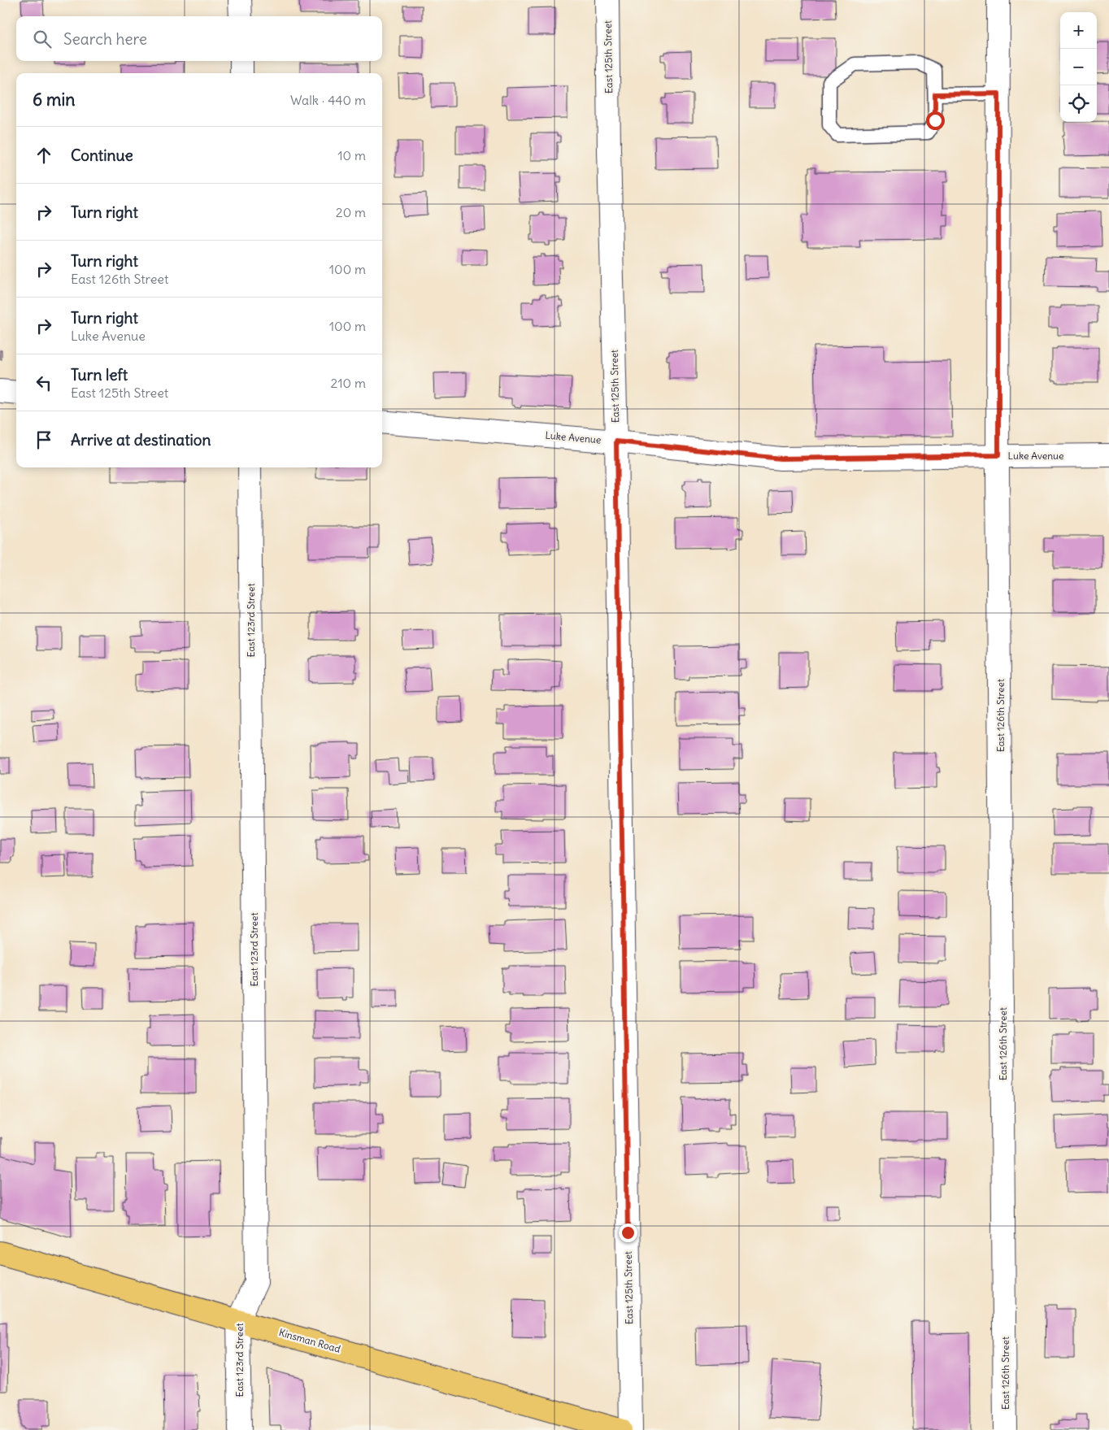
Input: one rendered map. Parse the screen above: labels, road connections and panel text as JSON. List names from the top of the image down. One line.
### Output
{"streets":{"main road":["Kinsman Road"],"street":["East 125th Street","Luke Avenue","East 123rd Street","East 126th Street"]},"crossings":[["East 125th Street","Luke Avenue"],["Luke Avenue","East 126th Street"],["East 123rd Street","Kinsman Road"]],"page":{"map_buttons":["+","−"],"search":"Search here","heading":["6 min","Walk · 440 m"],"list":[["Continue","10 m"],["Turn right","20 m"],["Turn right","East 126th Street","100 m"],["Turn right","Luke Avenue","100 m"],["Turn left","East 125th Street","210 m"],"Arrive at destination"]}}
